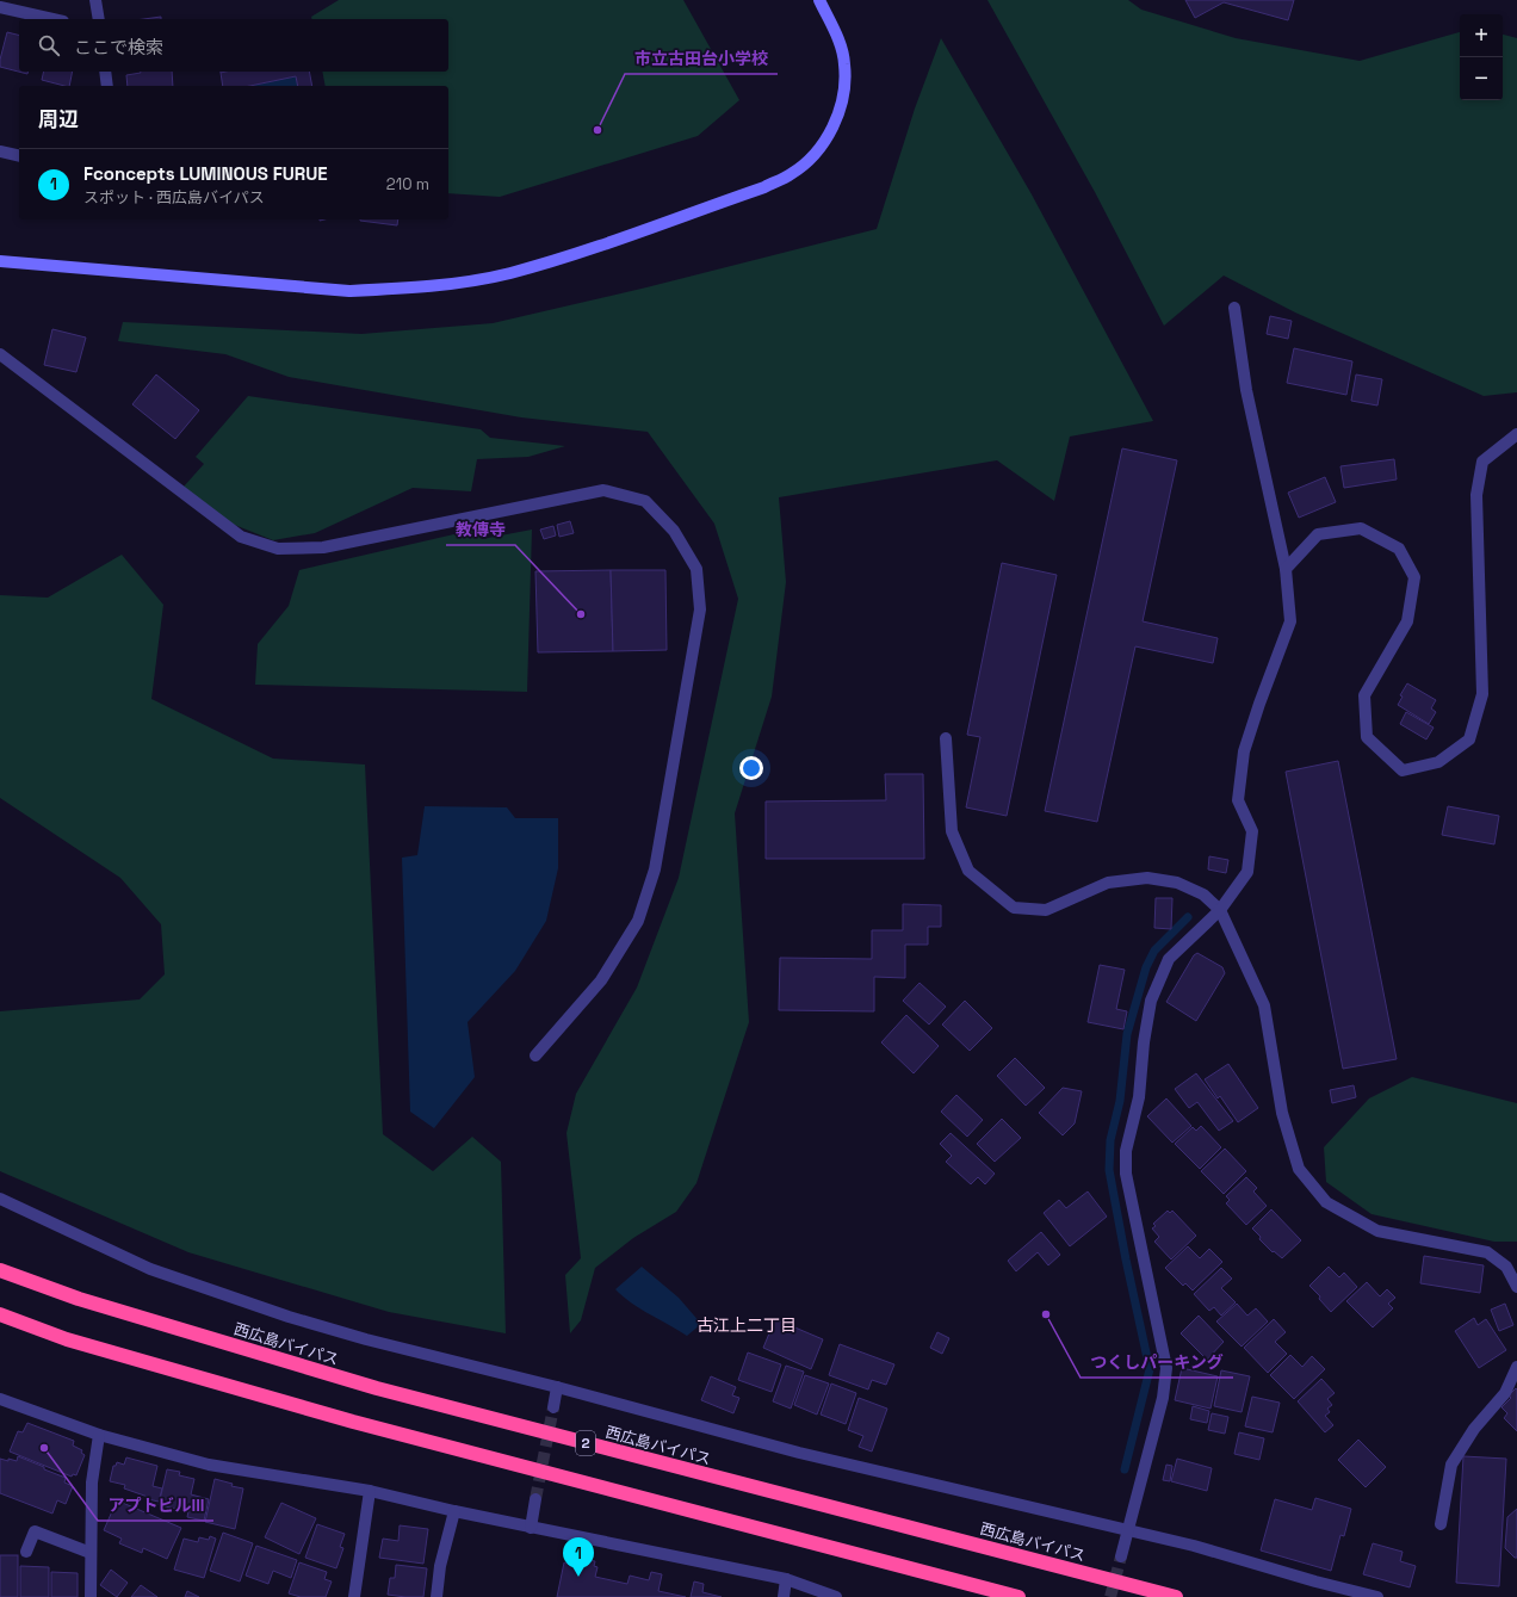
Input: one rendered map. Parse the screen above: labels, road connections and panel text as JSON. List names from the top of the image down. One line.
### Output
{"streets":{"highway":["西広島バイパス","2"]},"districts":["古江上二丁目"],"places":["市立古田台小学校","教傳寺","つくしパーキング","アプトビルIII"],"page":{"map_buttons":["+","−"],"search":"ここで検索","heading":"周辺","list":[{"mark":"1","name":"Fconcepts LUMINOUS FURUE","note":"スポット · 西広島バイパス","value":"210 m"}],"pins":"1"}}
